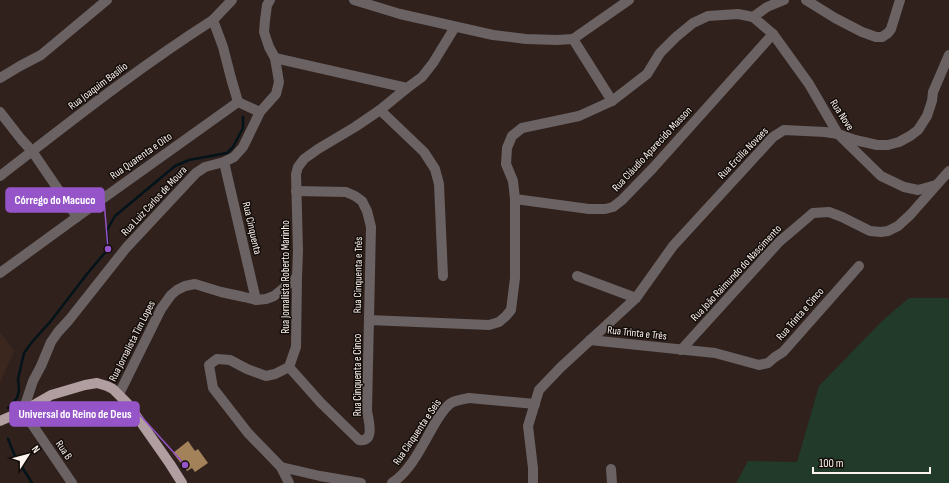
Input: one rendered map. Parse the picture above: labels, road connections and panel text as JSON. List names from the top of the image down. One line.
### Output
{"streets":{"street":["Rua Joaquim Basílio","Rua Nove","Rua Cláudio Aparecido Masson","Rua Ercilia Novaes","Rua Quarenta e Oito","Rua Luiz Carlos de Moura","Rua Cinquenta","Rua João Raimundo do Nascimento","Rua Cinquenta e Três","Rua Jornalista Roberto Marinho","Rua Trinta e Cinco","Rua Trinta e Três","Rua Jornalista Tim Lopes","Rua Cinquenta e Cinco","Rua Cinquenta e Seis","Rua B"]},"crossings":[["Rua Nove","Rua Cláudio Aparecido Masson"],["Rua Nove","Rua Ercilia Novaes"],["Rua Nove","Rua João Raimundo do Nascimento"],["Rua Cláudio Aparecido Masson","Rua Cinquenta e Três"],["Rua Ercilia Novaes","Rua Trinta e Três"],["Rua Ercilia Novaes","Rua Cinquenta e Seis"],["Rua Luiz Carlos de Moura","Rua Cinquenta"],["Rua Luiz Carlos de Moura","Rua B"],["Rua Cinquenta","Rua Jornalista Tim Lopes"],["Rua João Raimundo do Nascimento","Rua Trinta e Cinco"],["Rua João Raimundo do Nascimento","Rua Trinta e Três"],["Rua Cinquenta e Três","Rua Jornalista Roberto Marinho"],["Rua Cinquenta e Três","Rua Cinquenta e Cinco"],["Rua Jornalista Roberto Marinho","Rua Jornalista Tim Lopes"],["Rua Jornalista Roberto Marinho","Rua Cinquenta e Cinco"],["Rua Trinta e Cinco","Rua Trinta e Três"]],"places":["Córrego do Macuco","Universal do Reino de Deus"],"scale_bar":"100 m","north":"top right"}
